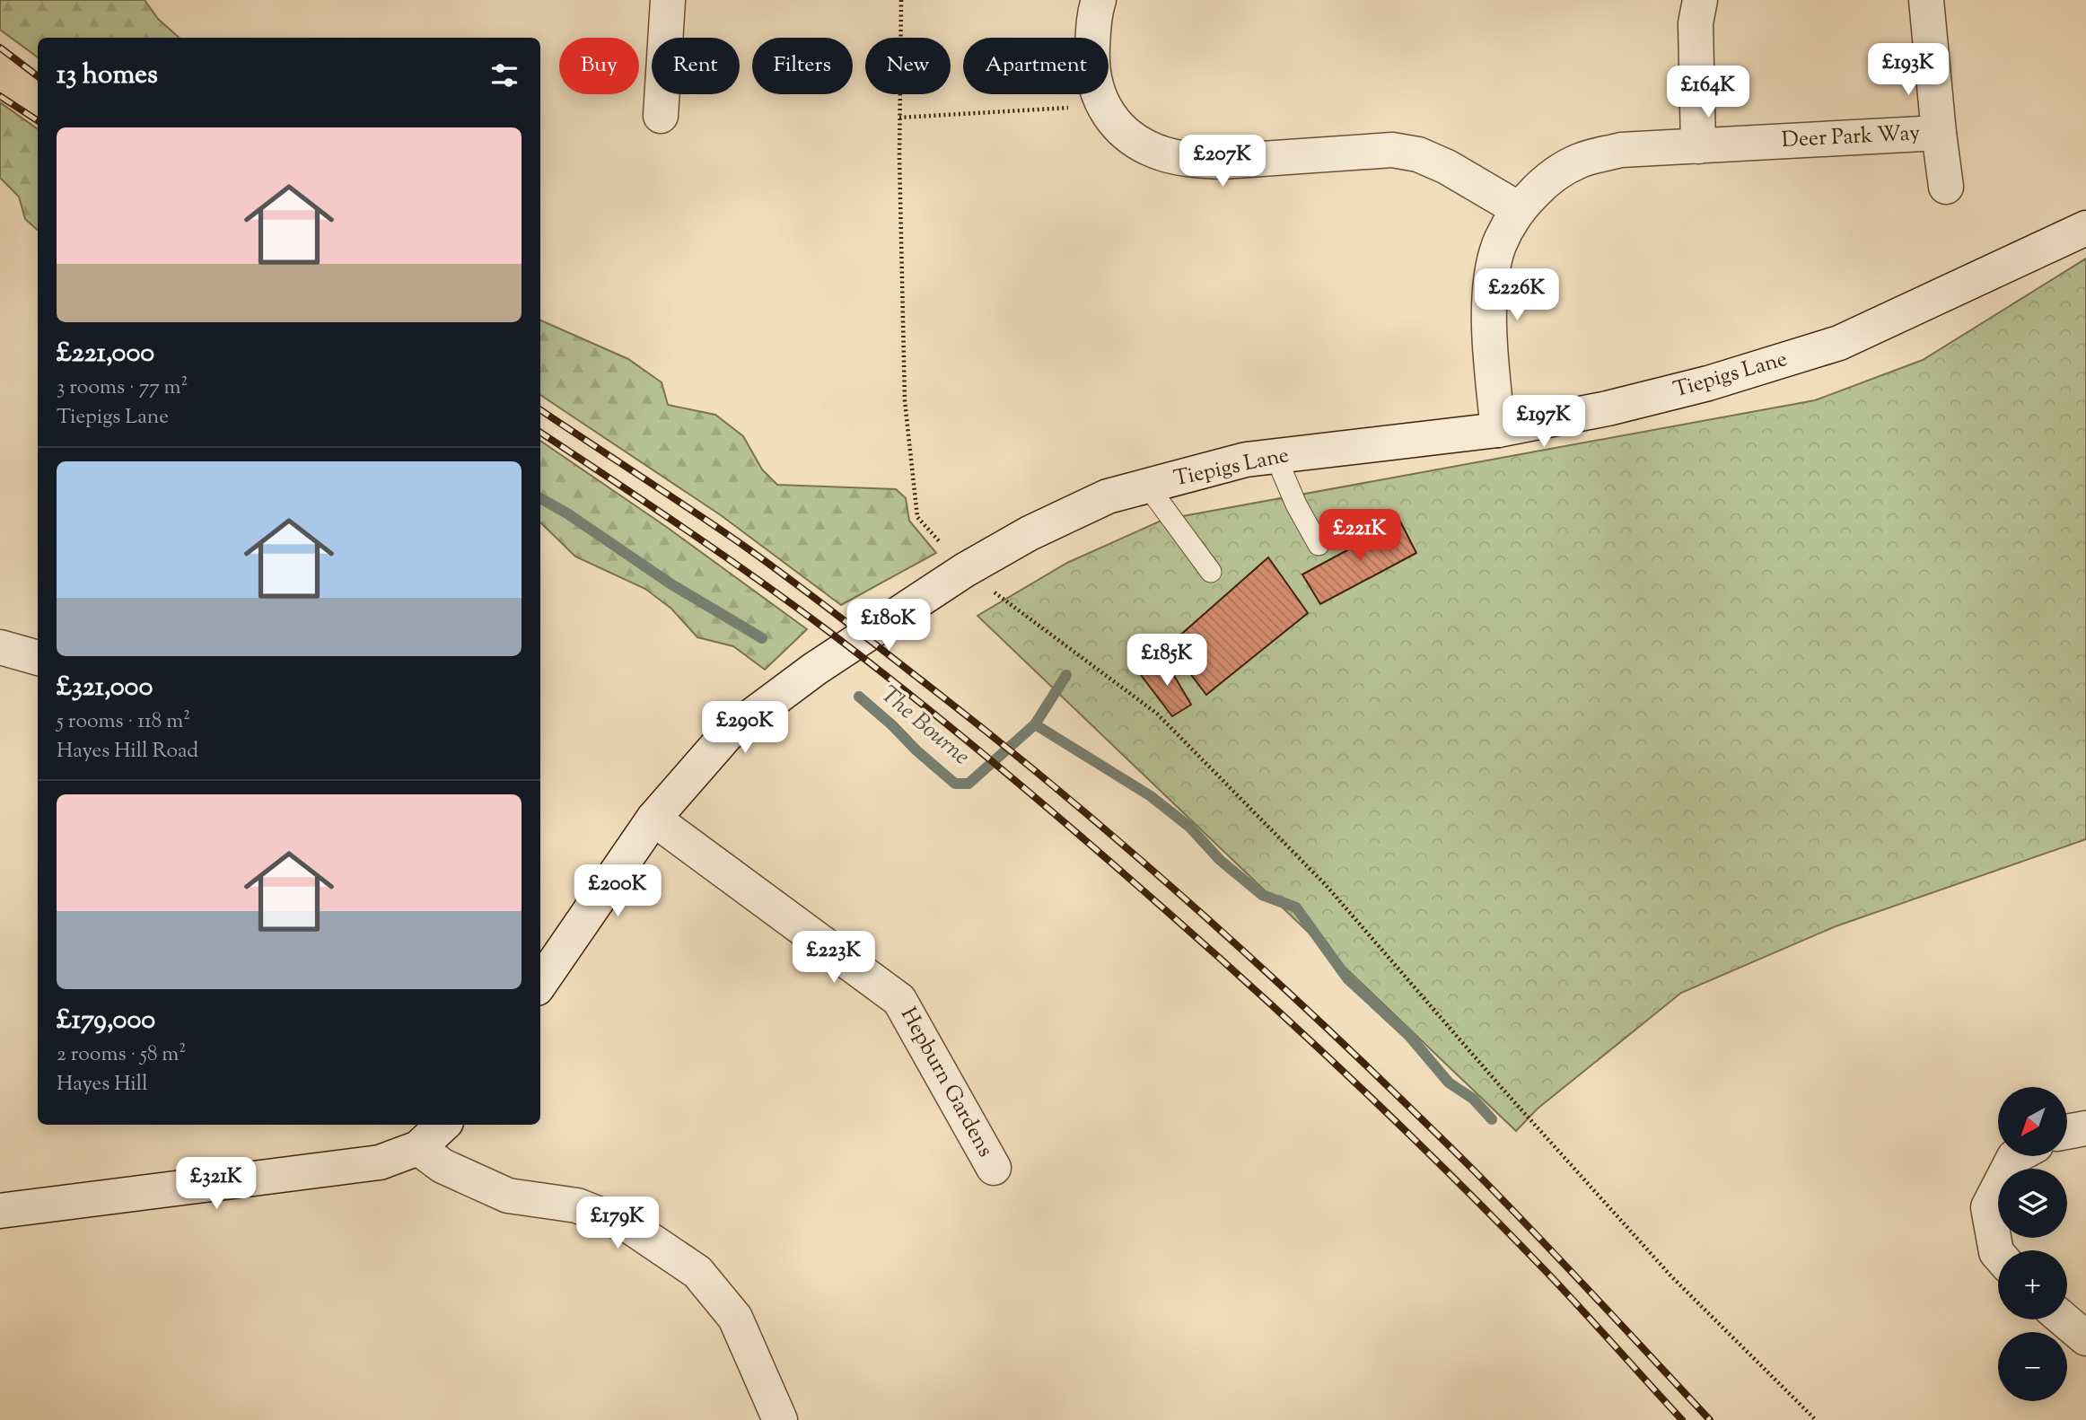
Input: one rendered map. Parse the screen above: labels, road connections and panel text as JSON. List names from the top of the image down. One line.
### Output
{"streets":{"street":["Deer Park Way","Tiepigs Lane","Hepburn Gardens"]},"crossings":[["Deer Park Way","Tiepigs Lane"],["Tiepigs Lane","Hepburn Gardens"]],"water":["The Bourne"],"north":"bottom left","page":{"chip":["Buy","Rent","Filters","New","Apartment"],"heading":"13 homes","price":["£193K","£164K","£207K","£226K","£197K","£221K","£180K","£185K","£290K","£200K","£223K","£321K","£179K"],"list":[{"name":"£221,000","note":"3 rooms · 77 m² · Tiepigs Lane"},{"name":"£321,000","note":"5 rooms · 118 m² · Hayes Hill Road"},{"name":"£179,000","note":"2 rooms · 58 m² · Hayes Hill"}],"map_buttons":["+","−"]}}
